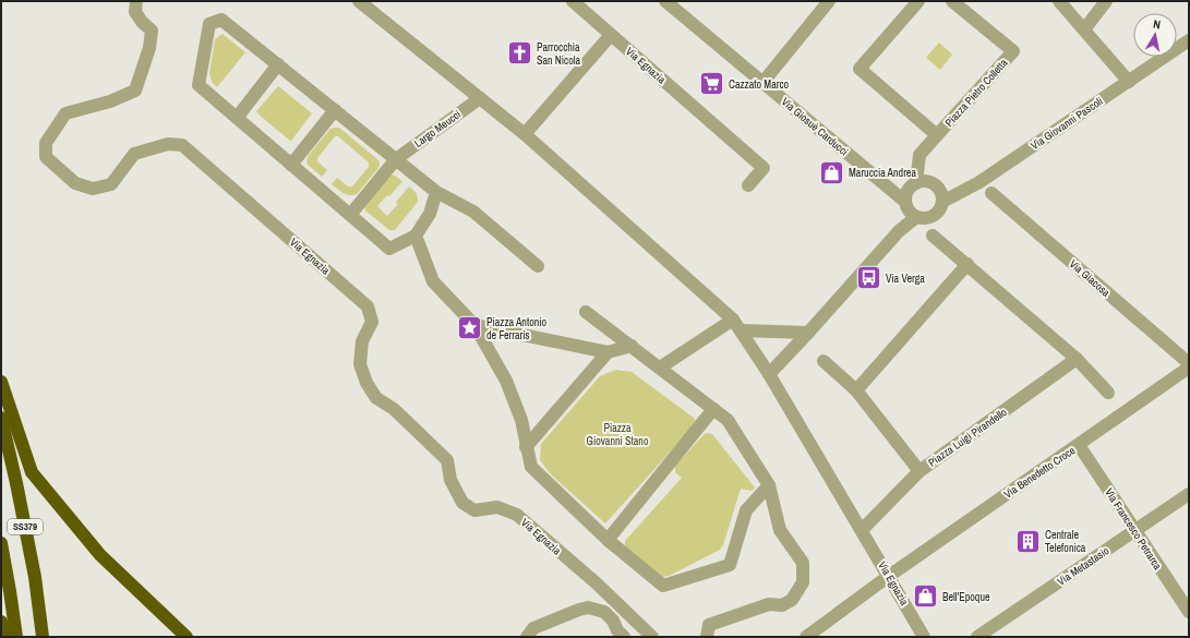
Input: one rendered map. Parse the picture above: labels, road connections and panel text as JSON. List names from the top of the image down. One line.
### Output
{"streets":{"highway":["SS379"],"street":["Via Egnazia","Piazza Pietro Colletta","Via Giovanni Pascoli","Via Giosuè Carducci","Largo Meucci","Via Giacosa","Piazza Luigi Pirandello","Via Benedetto Croce","Via Francesco Petrarca","Via Metastasio"]},"crossings":[["Via Egnazia","Largo Meucci"],["Via Egnazia","Via Benedetto Croce"],["Piazza Pietro Colletta","Via Giovanni Pascoli"],["Piazza Pietro Colletta","Via Giosuè Carducci"],["Via Giovanni Pascoli","Via Giosuè Carducci"],["Via Benedetto Croce","Via Francesco Petrarca"],["Via Francesco Petrarca","Via Metastasio"]],"parks":["Piazza Giovanni Stano"],"places":{"church":["Parrocchia San Nicola"],"supermarket":["Cazzato Marco"],"shop":["Maruccia Andrea","Bell'Epoque"],"bus stop":["Via Verga"],"place":["Piazza Antonio de Ferraris"],"building":["Centrale Telefonica"]},"north":"top"}
